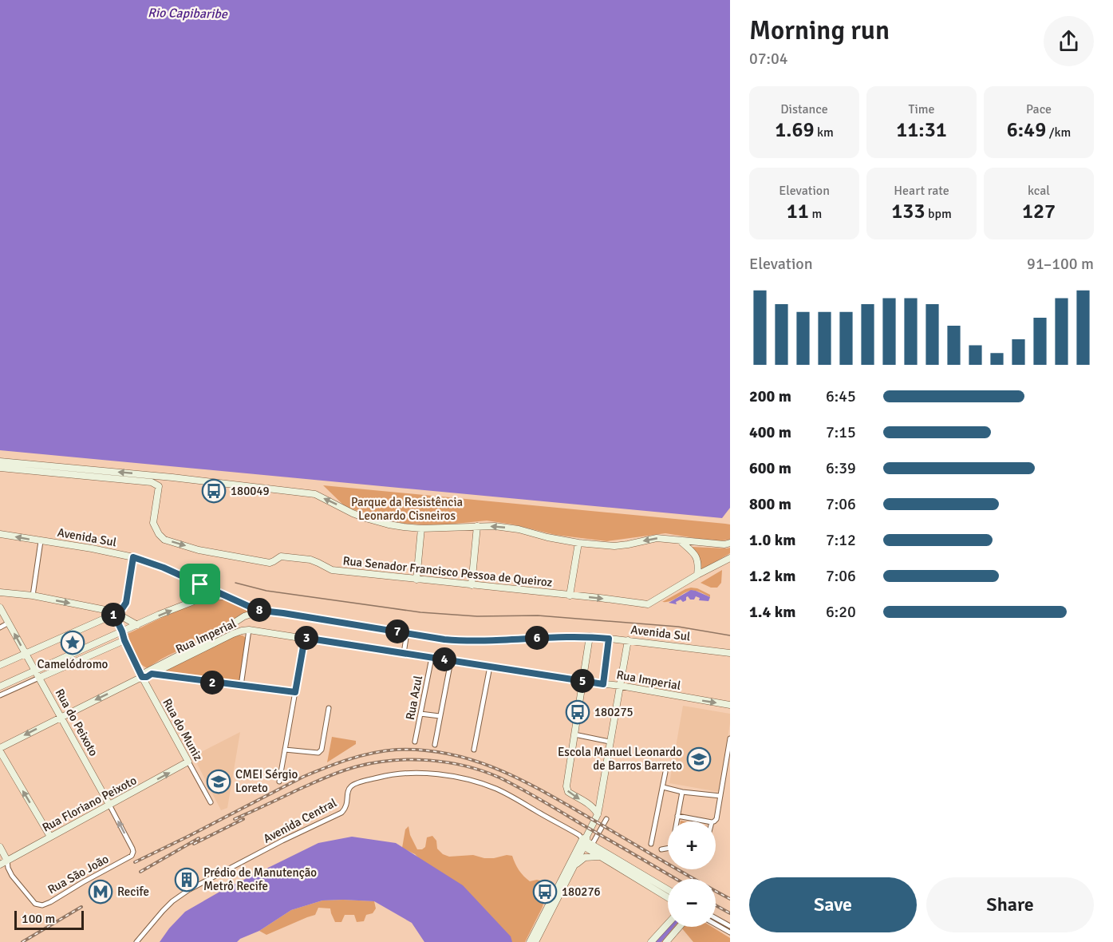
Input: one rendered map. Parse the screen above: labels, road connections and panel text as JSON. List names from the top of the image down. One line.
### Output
{"streets":{"main road":["Avenida Sul","Rua Senador Francisco Pessoa de Queiroz","Rua Imperial","Rua do Peixoto","Rua do Muniz","Rua Floriano Peixoto","Rua São João"],"street":["Rua Azul","Avenida Central"]},"crossings":[["Avenida Sul","Rua Imperial"],["Rua Imperial","Rua Azul"],["Rua Imperial","Rua do Peixoto"],["Rua Imperial","Rua do Muniz"],["Rua do Peixoto","Rua Floriano Peixoto"],["Rua do Peixoto","Rua São João"],["Rua do Muniz","Rua Floriano Peixoto"],["Rua Floriano Peixoto","Rua São João"]],"one_way":["Rua Senador Francisco Pessoa de Queiroz","Rua Floriano Peixoto"],"water":["Rio Capibaribe"],"parks":["Parque da Resistência Leonardo Cisneiros"],"places":{"bus stop":["180049","180275","180276"],"place":["Camelódromo"],"school or university":["Escola Manuel Leonardo de Barros Barreto","CMEI Sérgio Loreto"],"building":["Prédio de Manutenção Metrô Recife"],"metro station":["Recife"]},"scale_bar":"100 m","page":{"heading":["Morning run","07:04"],"stats":[["Distance","1.69 km"],["Time","11:31"],["Pace","6:49 /km"],["Elevation","11 m"],["Heart rate","133 bpm"],["kcal","127"]],"chart":["Elevation","91–100 m"],"list":[{"name":"200 m","note":"6:45"},{"name":"400 m","note":"7:15"},{"name":"600 m","note":"6:39"},{"name":"800 m","note":"7:06"},{"name":"1.0 km","note":"7:12"},{"name":"1.2 km","note":"7:06"},{"name":"1.4 km","note":"6:20"}],"pins":["8","1","7","3","6","4","5","2"],"map_buttons":["+","−"],"buttons":["Save","Share"],"scale":"100 m"}}
